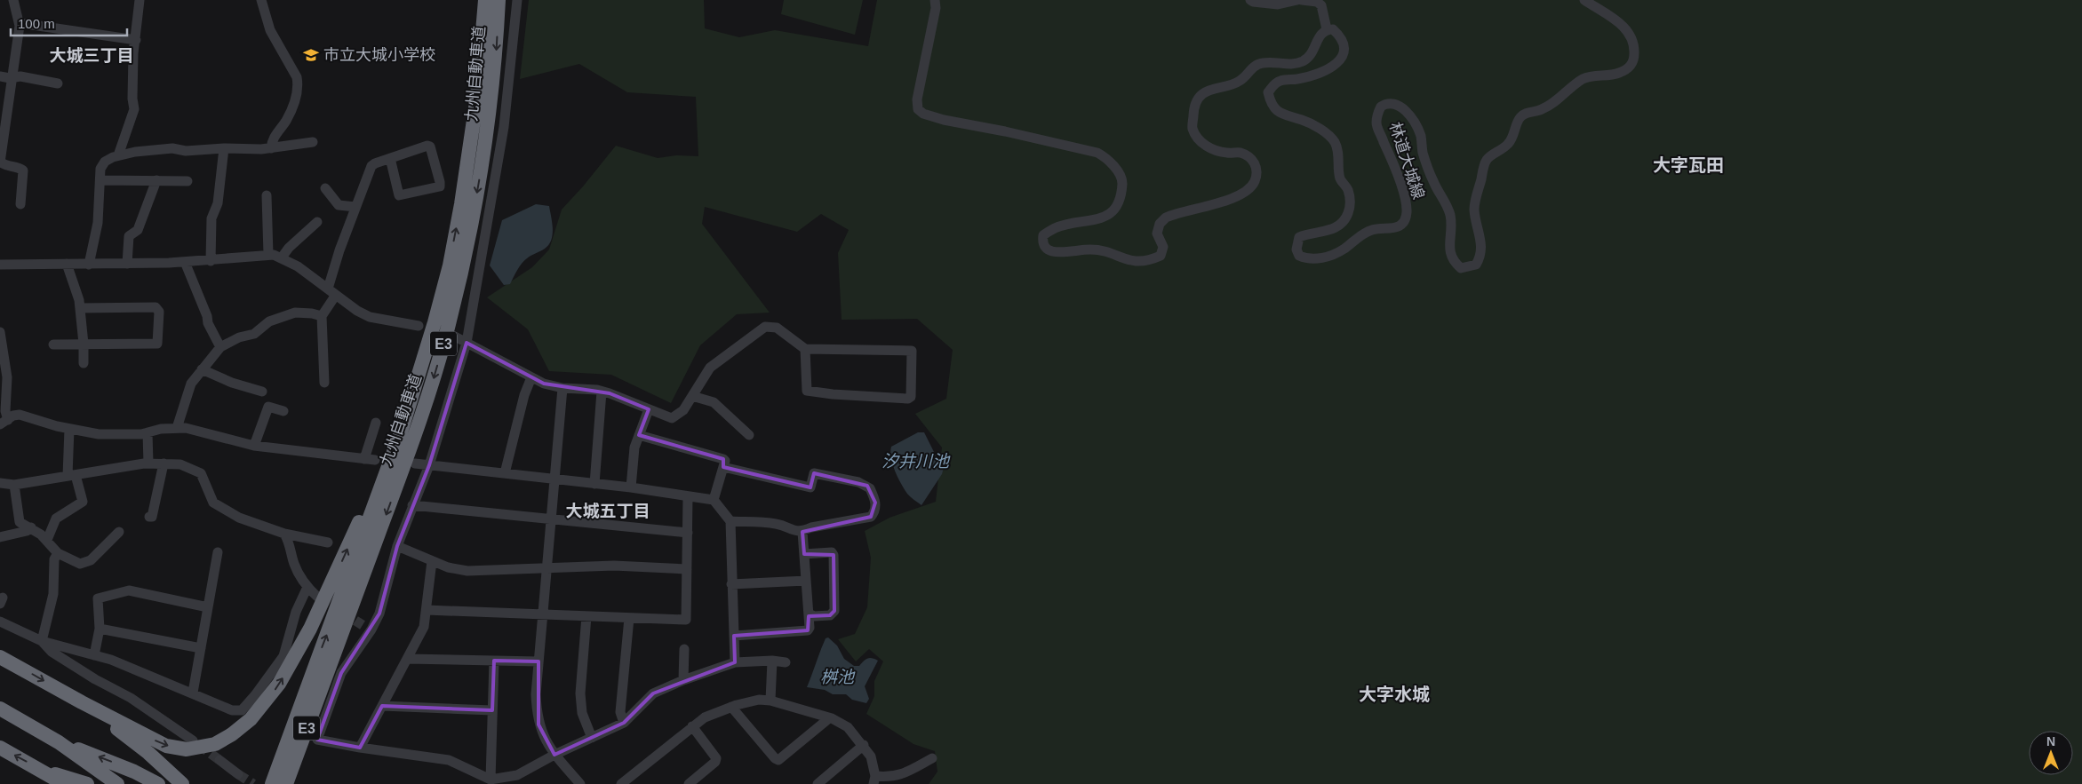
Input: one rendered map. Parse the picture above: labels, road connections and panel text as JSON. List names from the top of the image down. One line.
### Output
{"streets":{"highway":["九州自動車道","E3"],"street":["林道大城線"]},"districts":["大城三丁目","大字瓦田","大城五丁目","大字水城"],"water":["汐井川池","桝池"],"places":{"school or university":["市立大城小学校"]},"scale_bar":"100 m","north":"top"}
